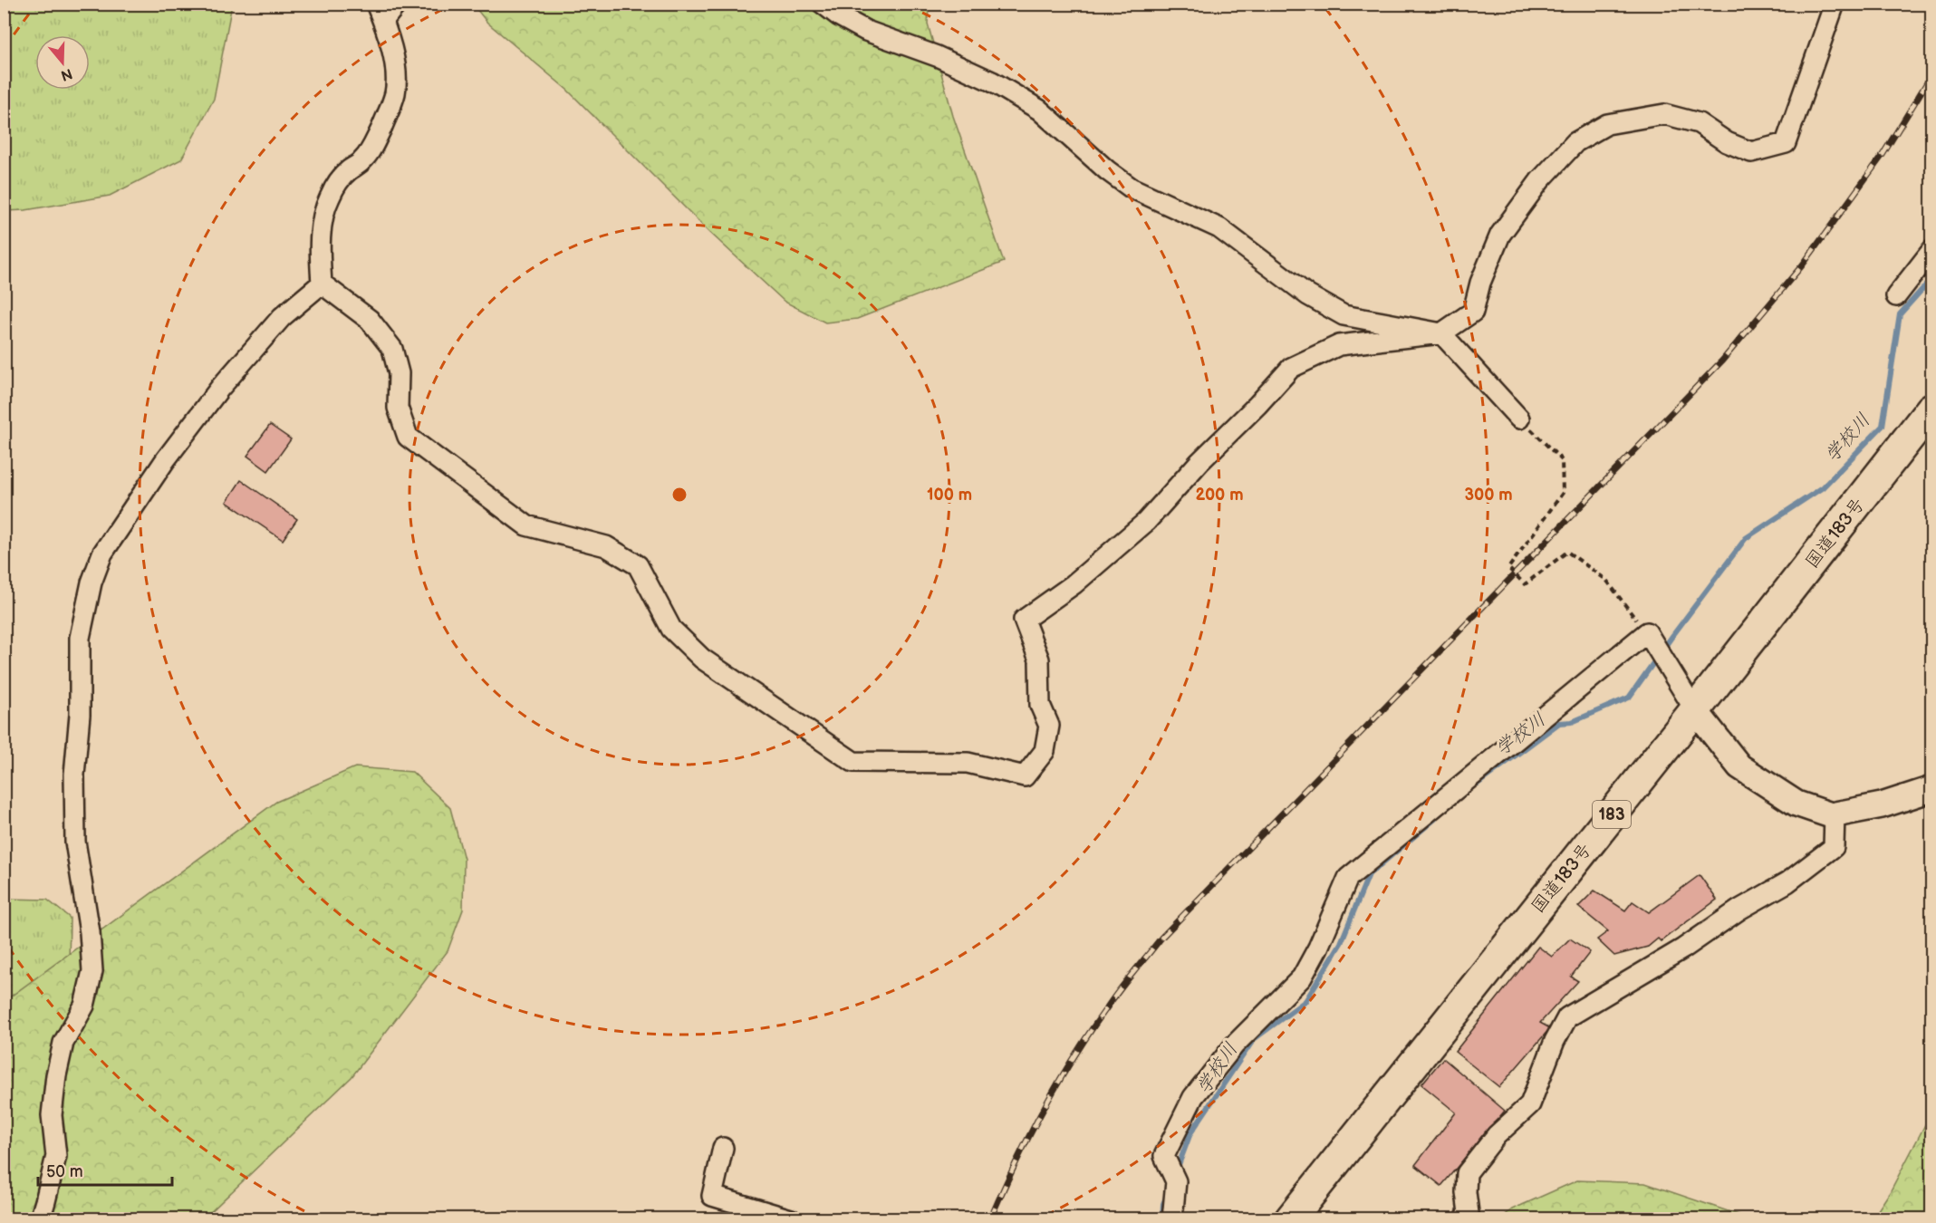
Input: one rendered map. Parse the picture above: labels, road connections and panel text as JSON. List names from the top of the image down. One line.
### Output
{"streets":{"highway":["国道183号","183"]},"water":["学校川"],"scale_bar":"50 m","north":"bottom","rings":["100 m","200 m","300 m"]}
